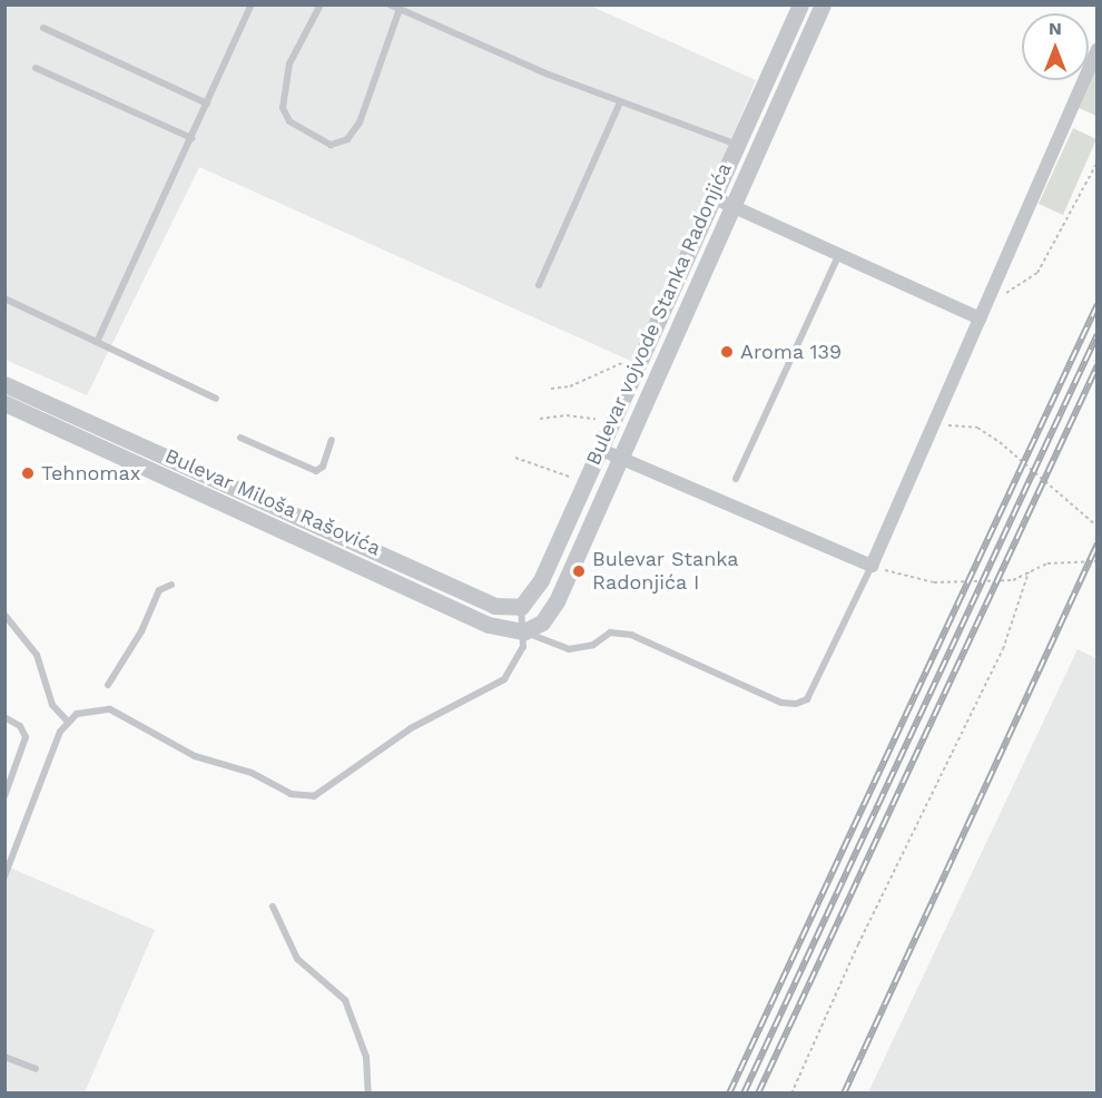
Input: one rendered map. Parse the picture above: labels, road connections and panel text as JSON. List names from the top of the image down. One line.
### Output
{"streets":{"street":["Bulevar vojvode Stanka Radonjića","Bulevar Miloša Rašovića"]},"crossings":[["Bulevar vojvode Stanka Radonjića","Bulevar Miloša Rašovića"]],"places":["Aroma 139","Tehnomax","Bulevar Stanka Radonjića I"],"north":"top"}
